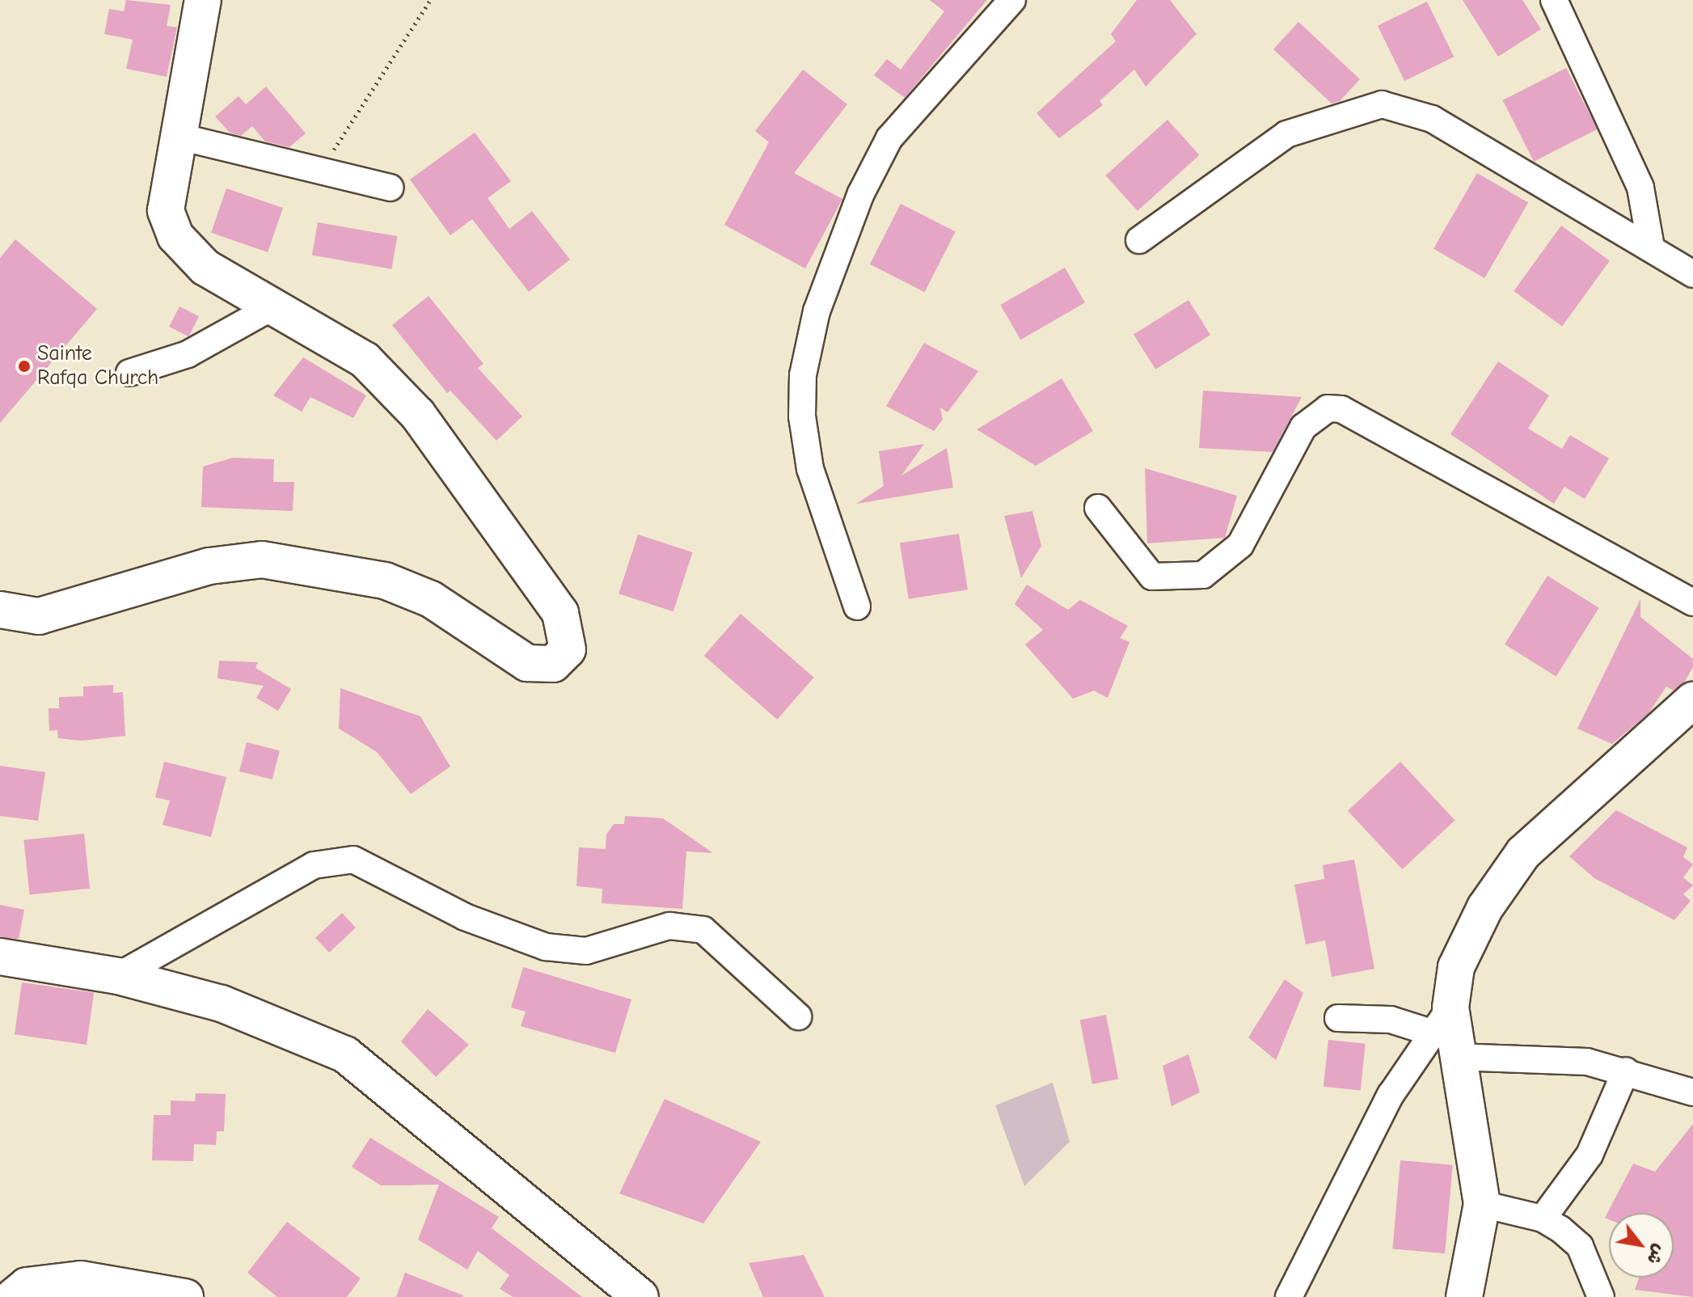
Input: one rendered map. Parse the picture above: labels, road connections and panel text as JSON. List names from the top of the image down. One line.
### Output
{"places":["Sainte Rafqa Church"],"north":"bottom right"}
